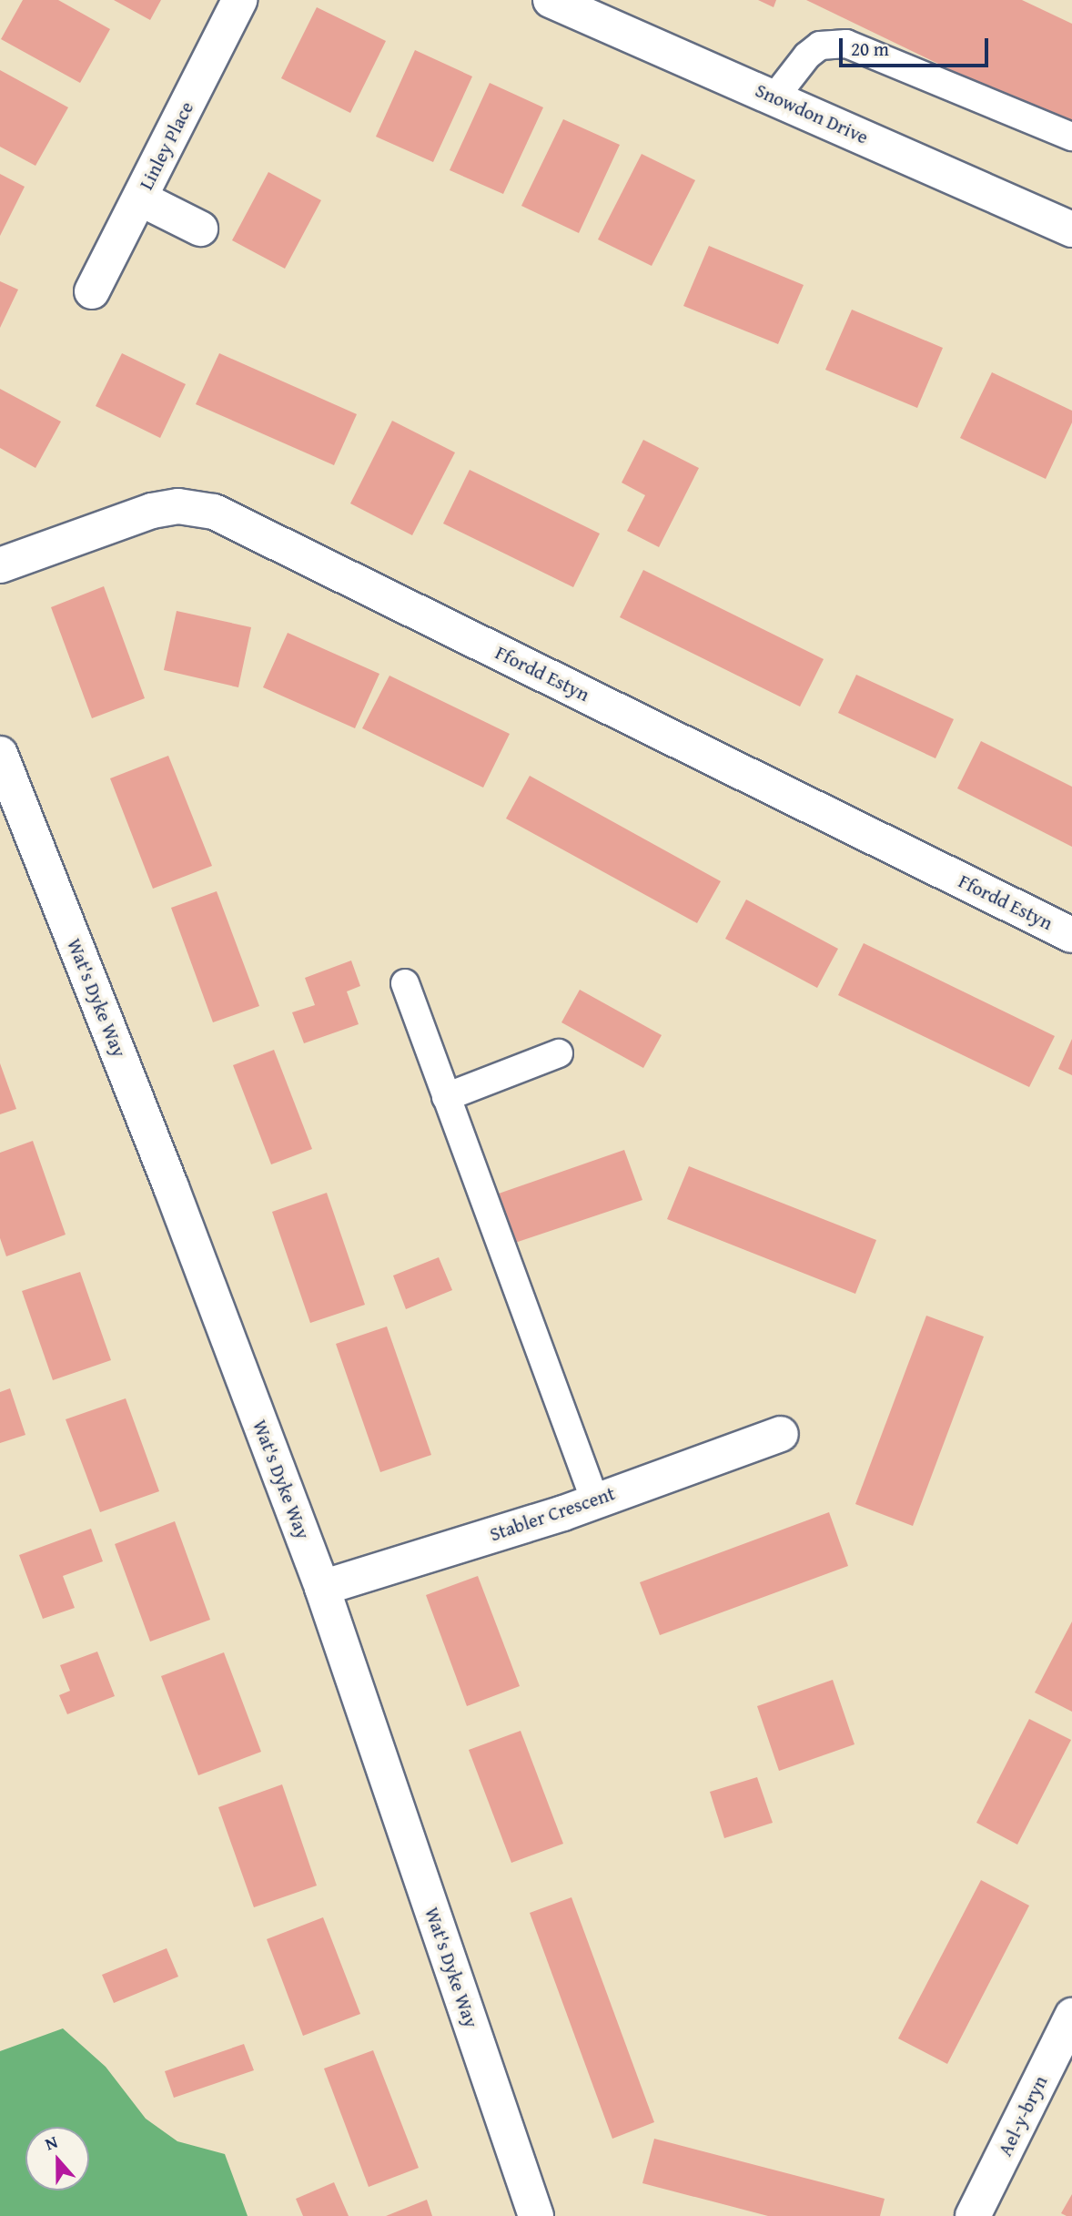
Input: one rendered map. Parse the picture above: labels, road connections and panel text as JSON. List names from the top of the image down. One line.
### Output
{"streets":{"street":["Snowdon Drive","Linley Place","Ffordd Estyn","Wat's Dyke Way","Stabler Crescent","Ael-y-bryn"]},"crossings":[["Wat's Dyke Way","Stabler Crescent"]],"scale_bar":"20 m","north":"top"}
